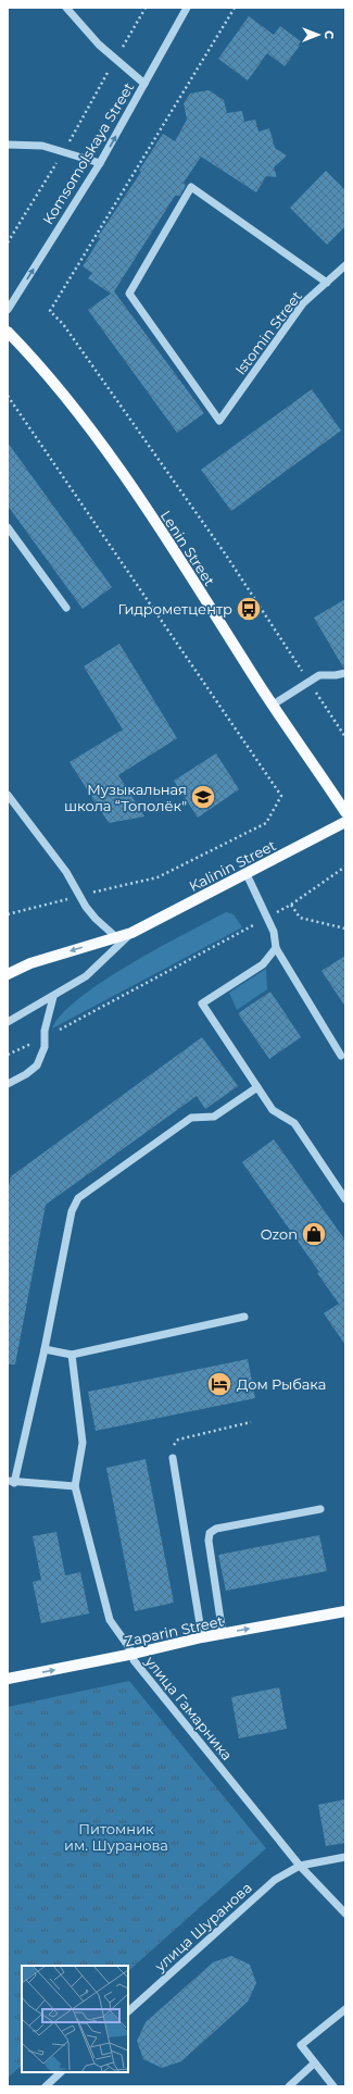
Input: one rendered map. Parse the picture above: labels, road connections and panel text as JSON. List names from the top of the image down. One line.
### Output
{"streets":{"main road":["Lenin Street","Kalinin Street","Zaparin Street"],"street":["Komsomolskaya Street","Istomin Street","улица Гамарника","улица Шуранова"]},"crossings":[["Zaparin Street","улица Гамарника"],["улица Гамарника","улица Шуранова"]],"one_way":["Komsomolskaya Street","Zaparin Street"],"parks":["Питомник им. Шуранова"],"places":{"bus stop":["Гидрометцентр"],"school or university":["Музыкальная школа “Тополёк\""],"shop":["Ozon"],"hotel":["Дом Рыбака"]},"north":"right"}
